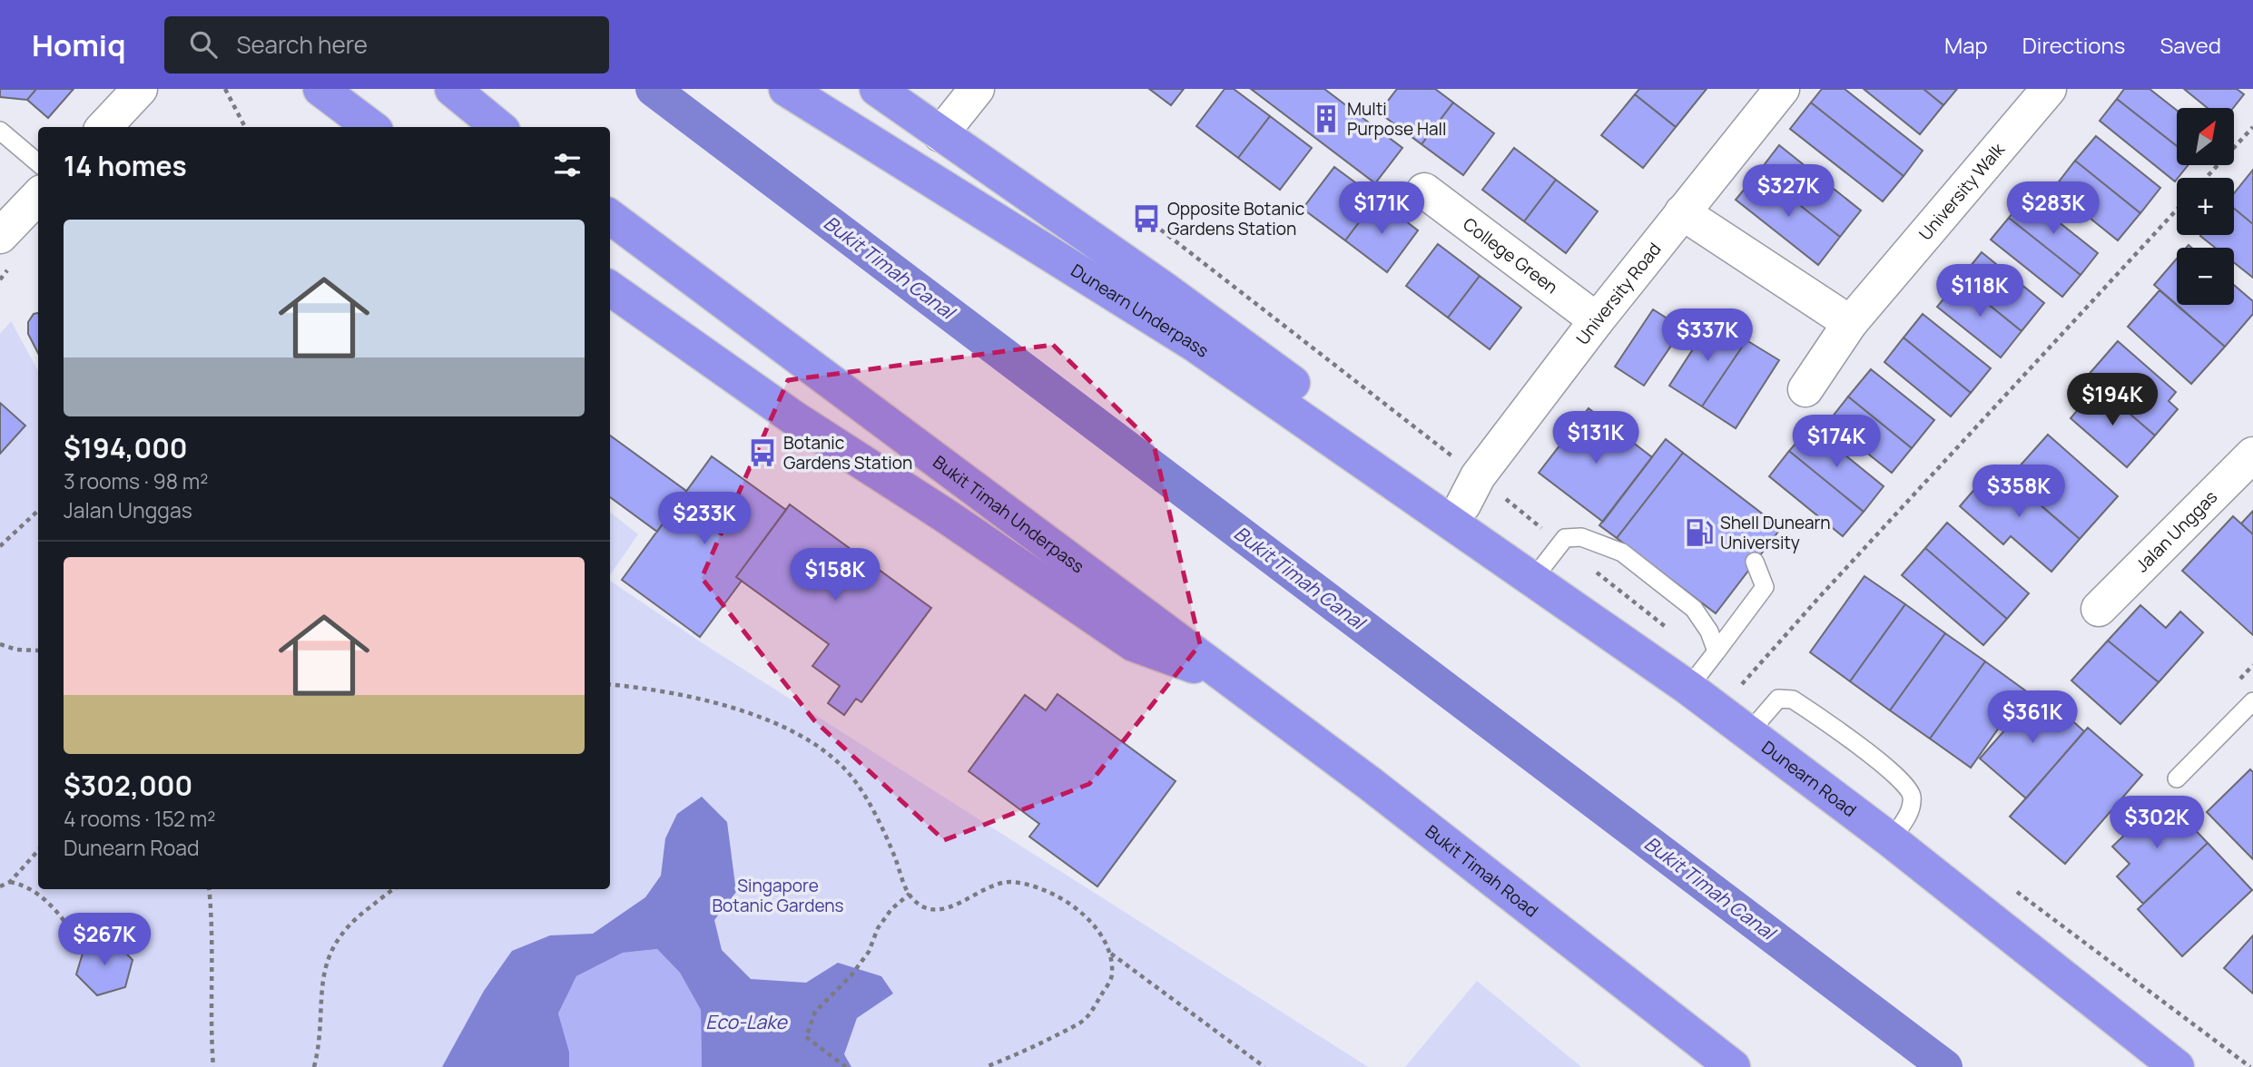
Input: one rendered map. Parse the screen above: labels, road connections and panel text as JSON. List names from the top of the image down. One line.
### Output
{"streets":{"highway":["Dunearn Underpass","Bukit Timah Underpass","Dunearn Road","Bukit Timah Road"],"street":["University Walk","College Green","University Road","Jalan Unggas"]},"crossings":[["College Green","University Road"],["University Road","Dunearn Road"],["Dunearn Underpass","Dunearn Road"],["Bukit Timah Underpass","Bukit Timah Road"]],"water":["Bukit Timah Canal","Eco-Lake"],"parks":["Singapore Botanic Gardens"],"places":{"building":["Multi Purpose Hall"],"bus stop":["Opposite Botanic Gardens Station","Botanic Gardens Station"],"fuel station":["Shell Dunearn University"]},"north":"top right","page":{"header":"Homiq","search":"Search here","nav":["Map","Directions","Saved"],"map_buttons":["+","−"],"heading":"14 homes","price":["$327K","$171K","$283K","$118K","$337K","$194K","$131K","$174K","$358K","$233K","$158K","$361K","$302K","$267K"],"list":[{"name":"$194,000","note":"3 rooms · 98 m² · Jalan Unggas"},{"name":"$302,000","note":"4 rooms · 152 m² · Dunearn Road"}]}}
